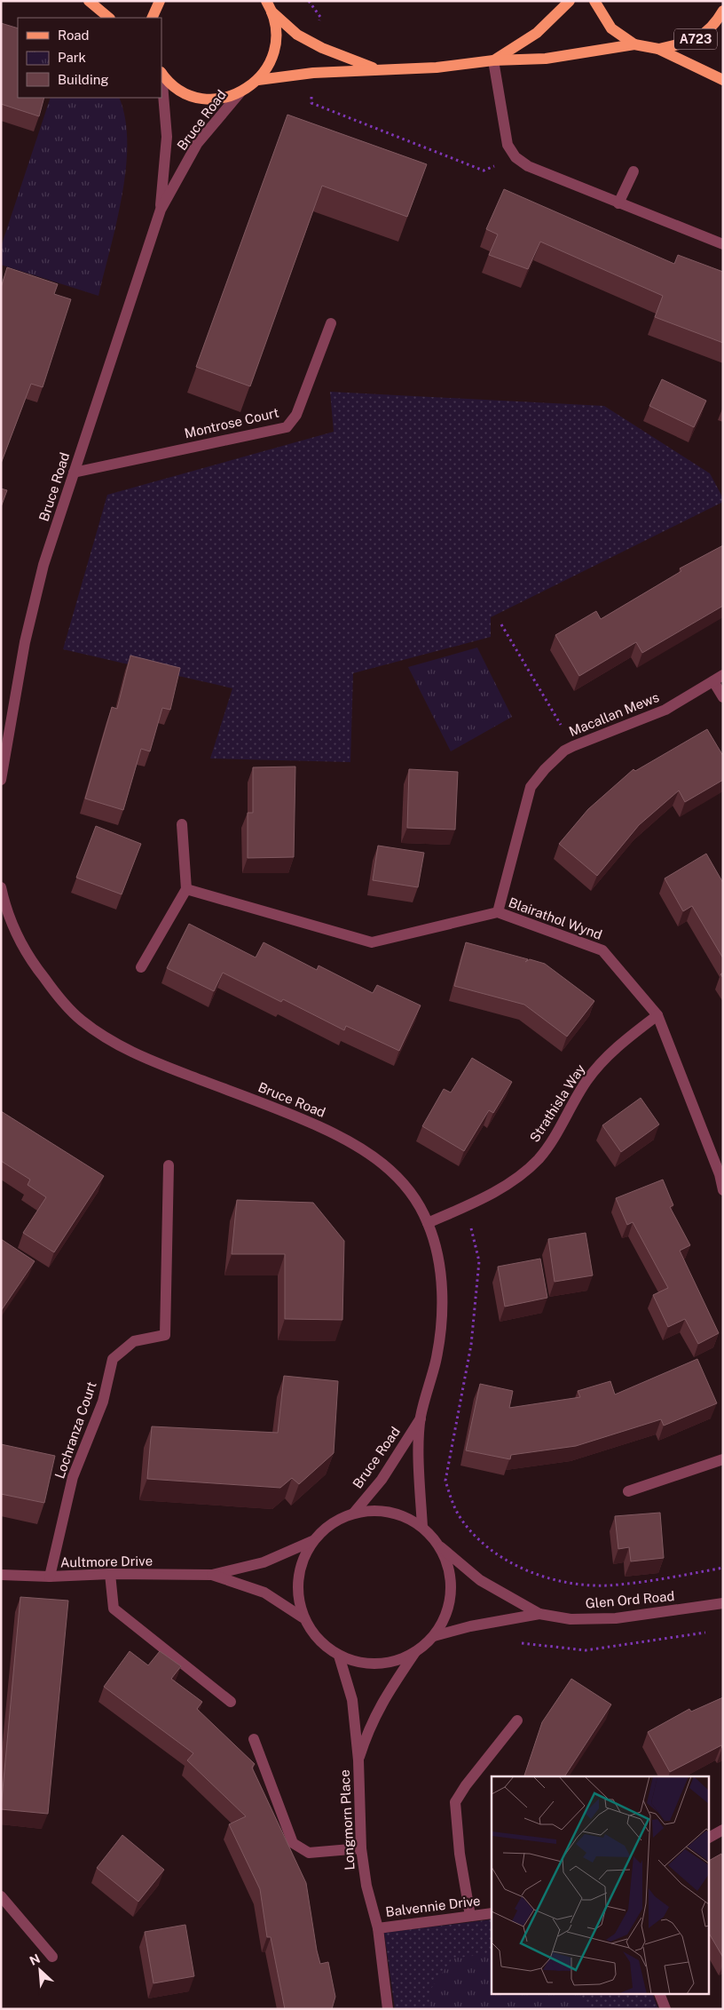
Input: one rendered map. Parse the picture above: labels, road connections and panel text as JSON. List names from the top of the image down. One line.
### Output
{"streets":{"main road":["A723"],"street":["Bruce Road","Montrose Court","Macallan Mews","Blairathol Wynd","Strathisla Way","Lochranza Court","Aultmore Drive","Glen Ord Road","Longmorn Place","Balvennie Drive"]},"crossings":[["Bruce Road","Montrose Court"],["Bruce Road","Strathisla Way"],["Bruce Road","Aultmore Drive"],["Bruce Road","Glen Ord Road"],["Bruce Road","Longmorn Place"],["Macallan Mews","Blairathol Wynd"],["Blairathol Wynd","Strathisla Way"],["Lochranza Court","Aultmore Drive"],["Aultmore Drive","Glen Ord Road"],["Aultmore Drive","Longmorn Place"],["Glen Ord Road","Longmorn Place"],["Longmorn Place","Balvennie Drive"]],"legend":["Road","Park","Building"],"north":"top left"}
